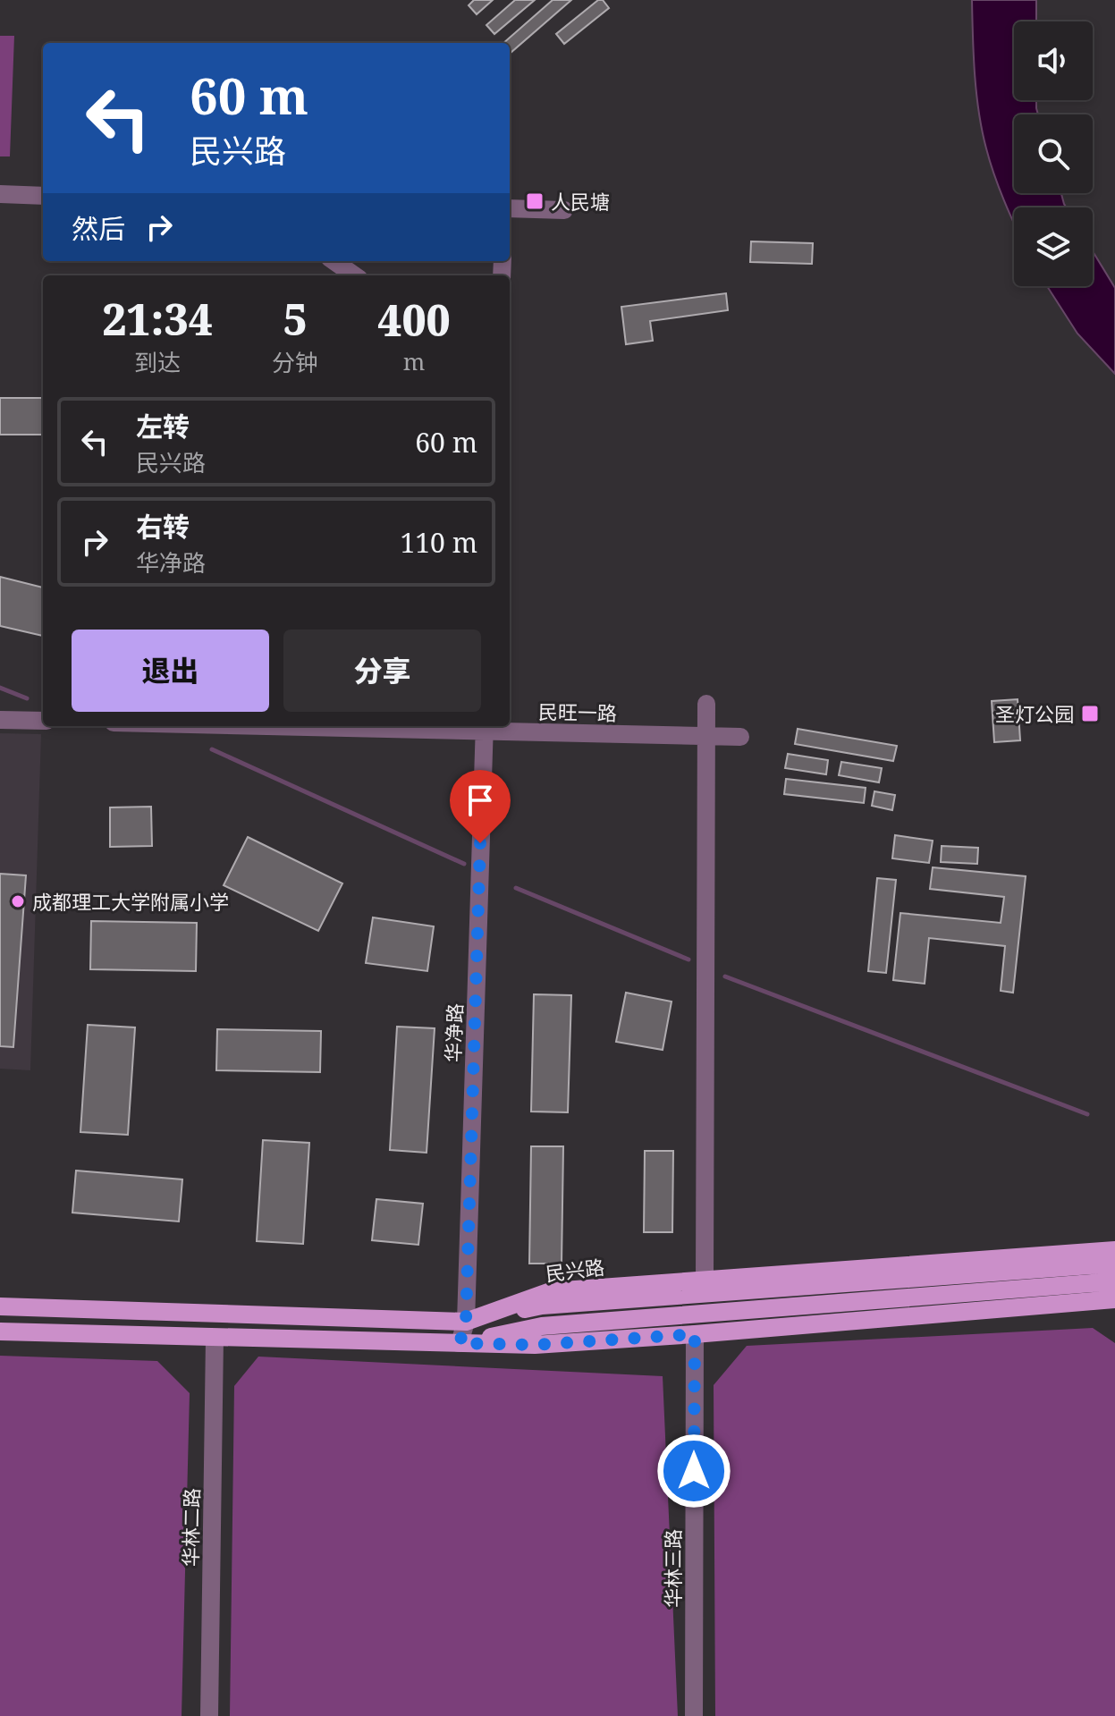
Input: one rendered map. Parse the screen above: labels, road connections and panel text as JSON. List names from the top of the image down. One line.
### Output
{"streets":{"main road":["民兴路"],"street":["民旺一路","华净路","华林二路","华林三路"]},"crossings":[["民旺一路","华净路"],["华净路","民兴路"]],"places":{"transit":["人民塘","圣灯公园"],"other":["成都理工大学附属小学"]},"page":{"turn":["60 m","民兴路"],"then":"然后","eta":["21:34","到达","5","分钟","400","m"],"list":[{"name":"左转","note":"民兴路","value":"60 m"},{"name":"右转","note":"华净路","value":"110 m"}],"buttons":["退出","分享"]}}
